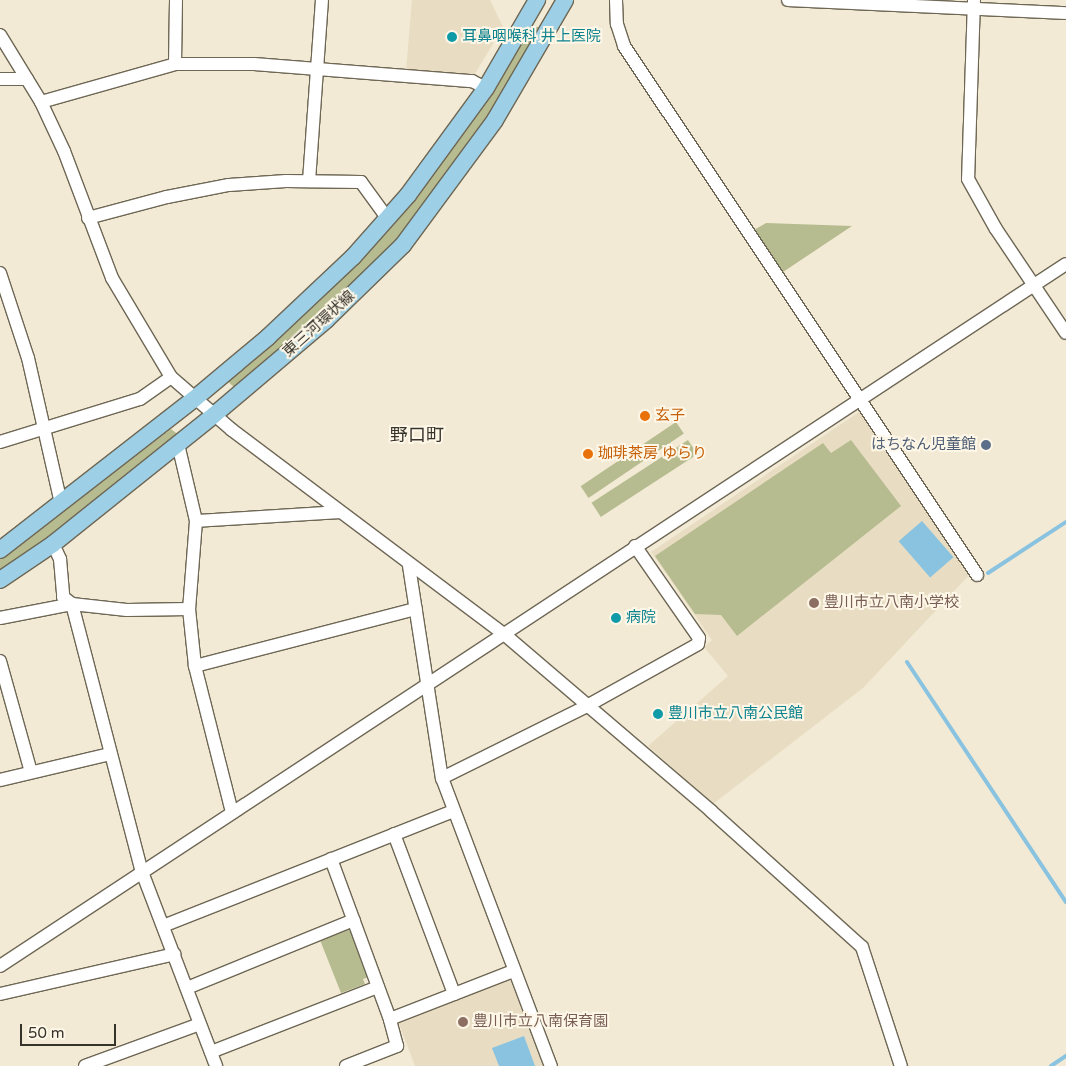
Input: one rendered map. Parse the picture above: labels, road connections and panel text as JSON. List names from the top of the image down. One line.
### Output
{"streets":{"main road":["東三河環状線"]},"districts":["野口町"],"places":["耳鼻咽喉科 井上医院","玄子","はちなん児童館","珈琲茶房 ゆらり","豊川市立八南小学校","病院","豊川市立八南公民館","豊川市立八南保育園"],"scale_bar":"50 m"}
